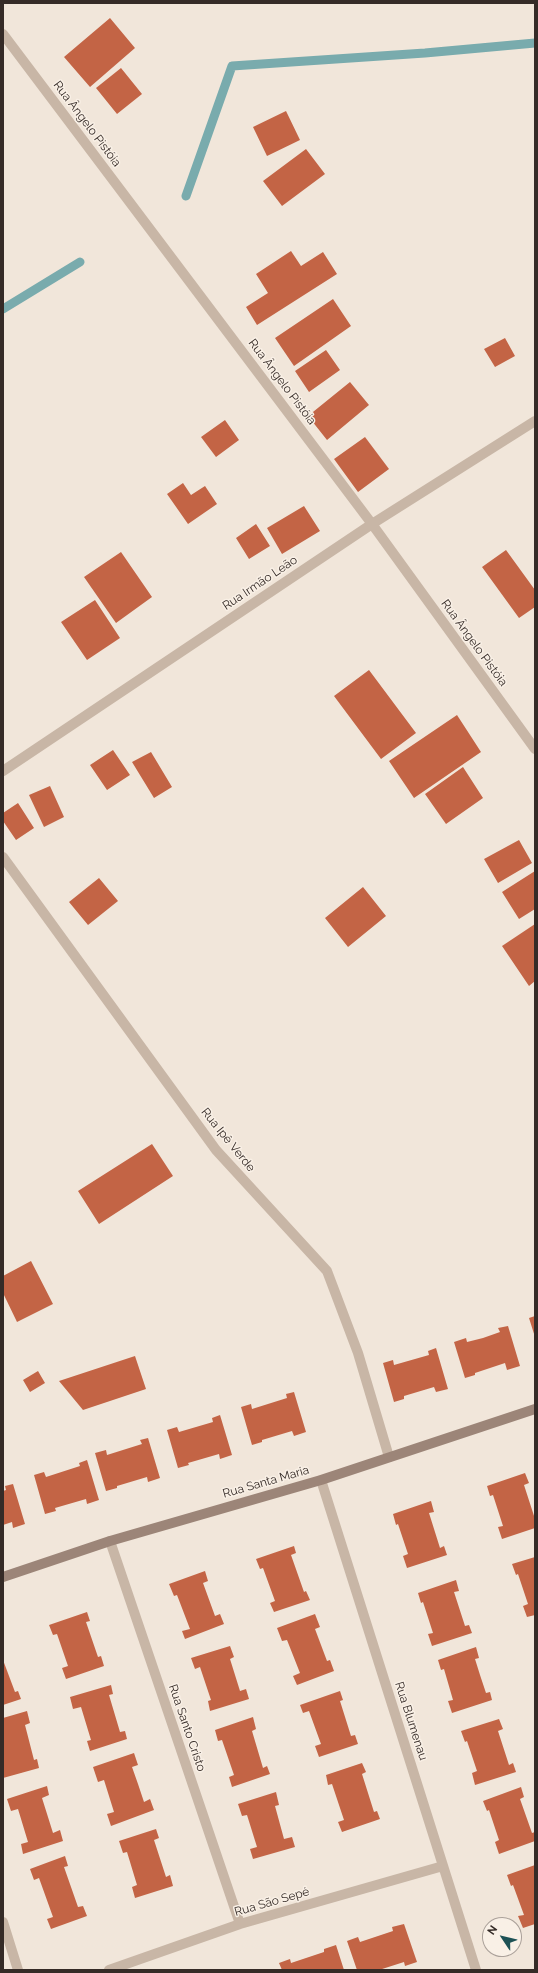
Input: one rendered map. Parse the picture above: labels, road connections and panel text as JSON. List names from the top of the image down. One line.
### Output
{"streets":{"street":["Rua Ângelo Pistóia","Rua Irmão Leão","Rua Ipê Verde","Rua Santa Maria","Rua Blumenau","Rua Santo Cristo","Rua São Sepé"]},"crossings":[["Rua Ângelo Pistóia","Rua Irmão Leão"],["Rua Ipê Verde","Rua Santa Maria"],["Rua Santa Maria","Rua Blumenau"],["Rua Santa Maria","Rua Santo Cristo"],["Rua Blumenau","Rua São Sepé"],["Rua Santo Cristo","Rua São Sepé"]],"north":"top left"}
